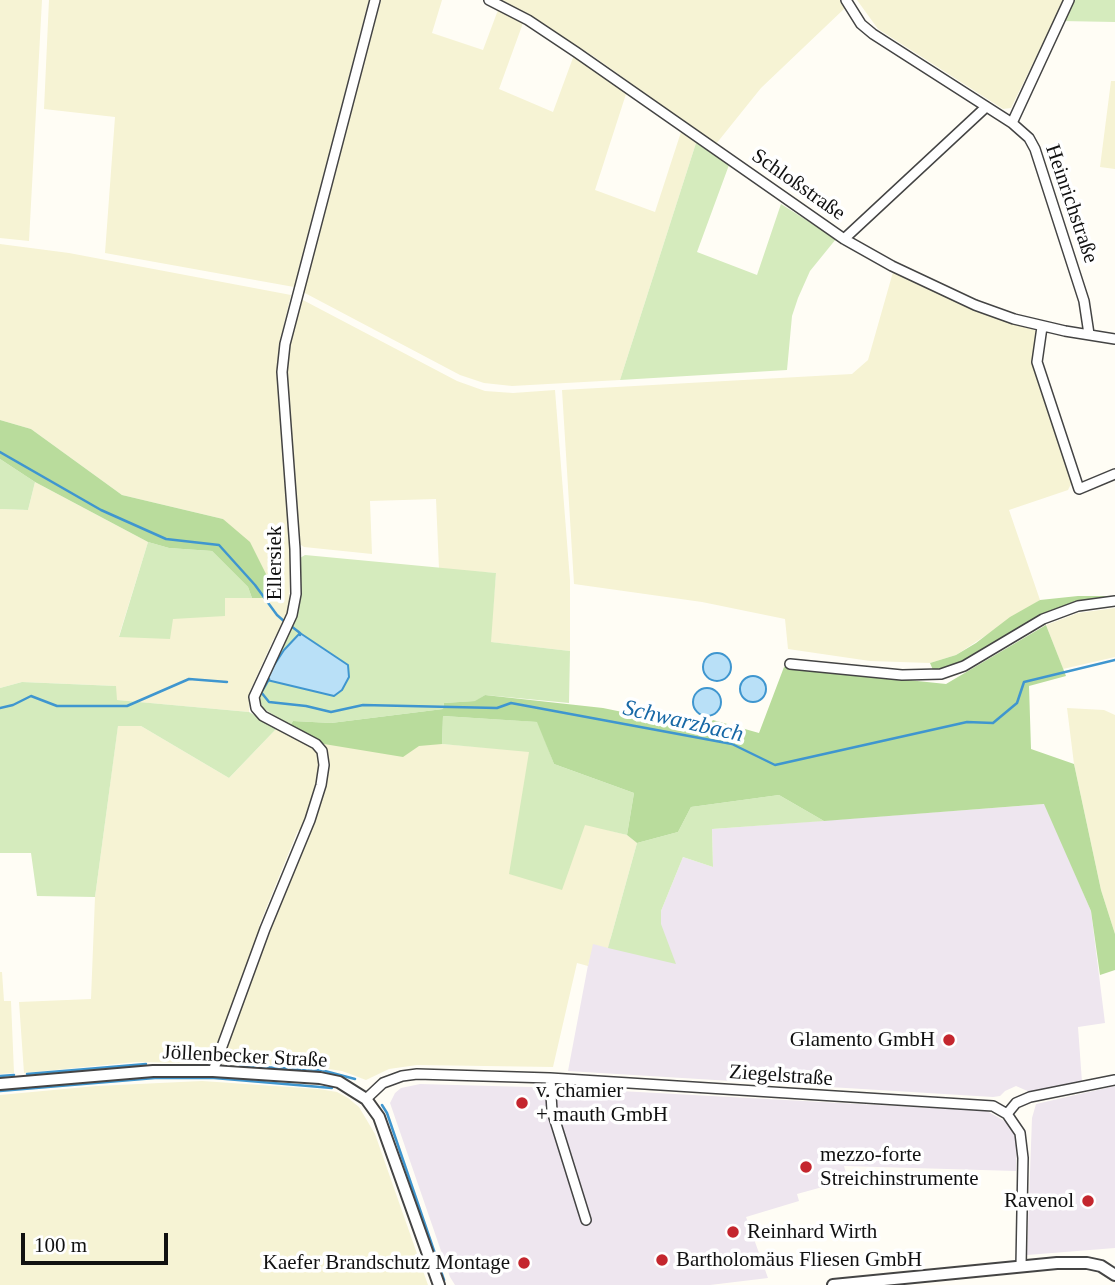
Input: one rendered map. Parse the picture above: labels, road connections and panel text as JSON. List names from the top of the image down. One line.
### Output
{"streets":{"street":["Schloßstraße","Heinrichstraße","Ellersiek","Jöllenbecker Straße","Ziegelstraße"]},"crossings":[["Schloßstraße","Heinrichstraße"],["Ellersiek","Jöllenbecker Straße"],["Jöllenbecker Straße","Ziegelstraße"]],"water":["Schwarzbach"],"places":["Glamento GmbH","v. chamier + mauth GmbH","mezzo-forte Streichinstrumente","Ravenol","Reinhard Wirth","Bartholomäus Fliesen GmbH","Kaefer Brandschutz Montage"],"scale_bar":"100 m"}
